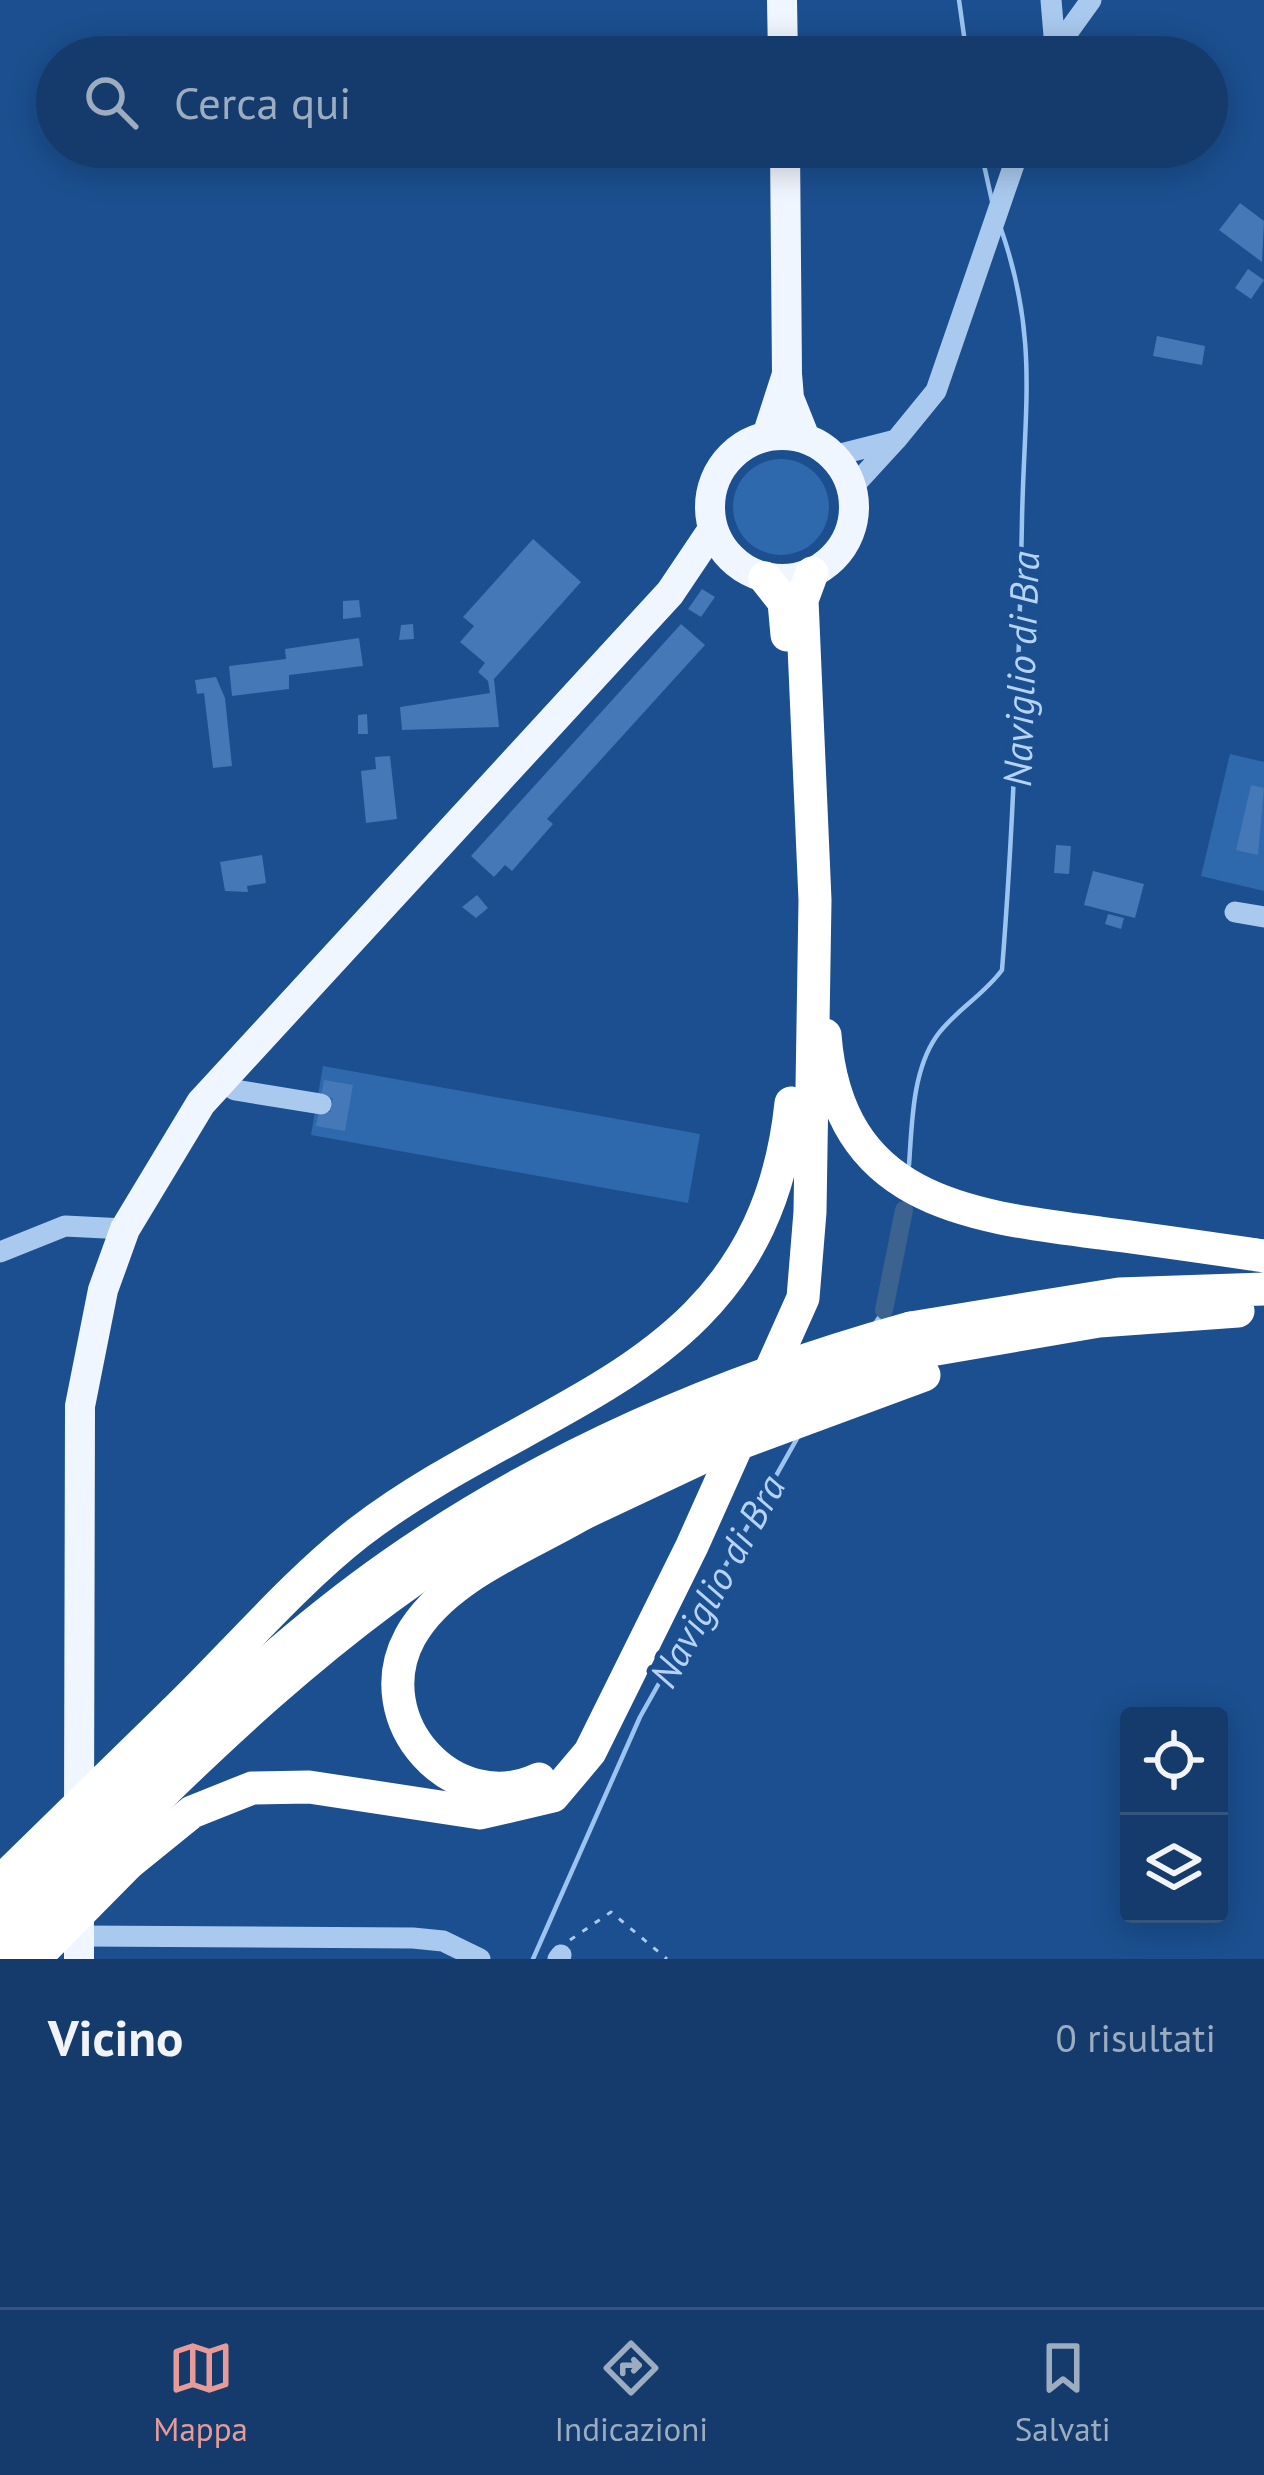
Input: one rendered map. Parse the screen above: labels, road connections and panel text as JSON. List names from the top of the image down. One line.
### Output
{"water":["Naviglio di Bra"],"page":{"search":"Cerca qui","heading":["Vicino","0 risultati"],"nav":["Mappa","Indicazioni","Salvati"]}}
